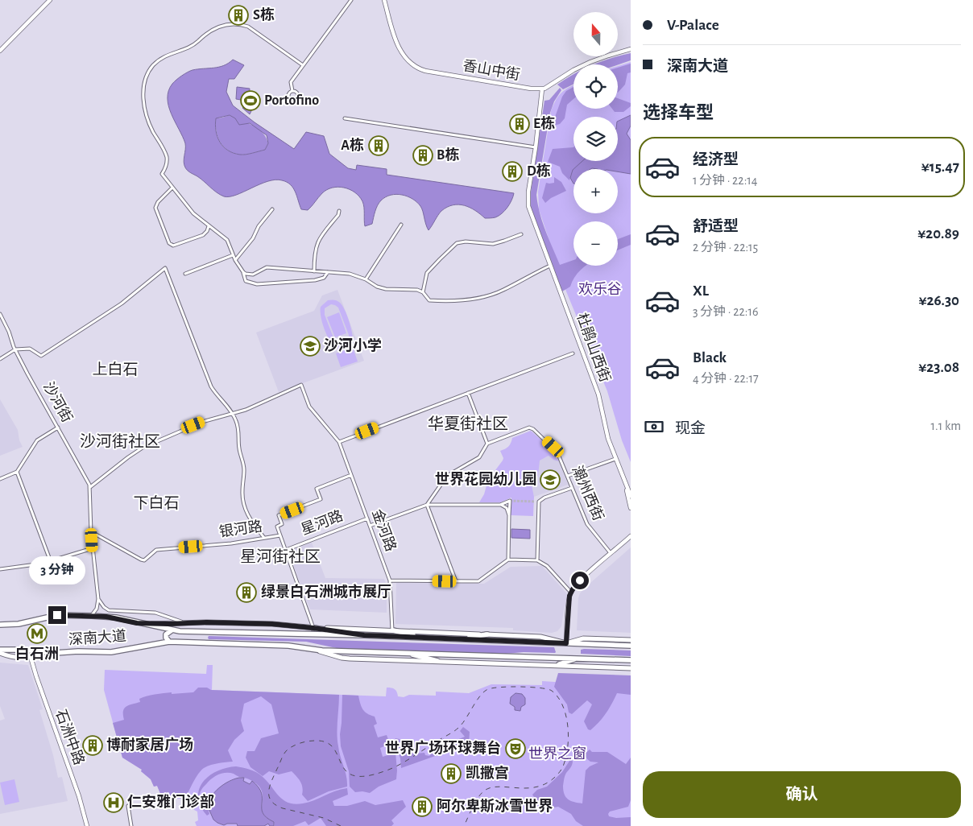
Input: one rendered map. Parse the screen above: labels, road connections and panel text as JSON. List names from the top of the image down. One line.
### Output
{"streets":{"main road":["深南大道"],"street":["香山中街","杜鹃山西街","沙河街","潮州西街","星河路","银河路","金河路","石洲中路"]},"crossings":[["香山中街","杜鹃山西街"],["沙河街","银河路"],["星河路","金河路"]],"districts":["上白石","华夏街社区","沙河街社区","下白石","星河街社区"],"parks":["欢乐谷","世界之窗"],"places":{"building":["S栋","E栋","A栋","B栋","D栋","绿景白石洲城市展厅","博耐家居广场","凯撒宫","阿尔卑斯冰雪世界"],"sports":["Portofino"],"school or university":["沙河小学","世界花园幼儿园"],"metro station":["白石洲"],"theatre":["世界广场环球舞台"],"hospital":["仁安雅门诊部"]},"north":"top","page":{"banner":["V-Palace","深南大道"],"map_buttons":["+","−"],"heading":"选择车型","list":[{"name":"经济型","note":"1 分钟 · 22:14","value":"¥15.47"},{"name":"舒适型","note":"2 分钟 · 22:15","value":"¥20.89"},{"name":"XL","note":"3 分钟 · 22:16","value":"¥26.30"},{"name":"Black","note":"4 分钟 · 22:17","value":"¥23.08"}],"pay":["现金","1.1 km"],"bubble":"3 分钟","buttons":"确认"}}
